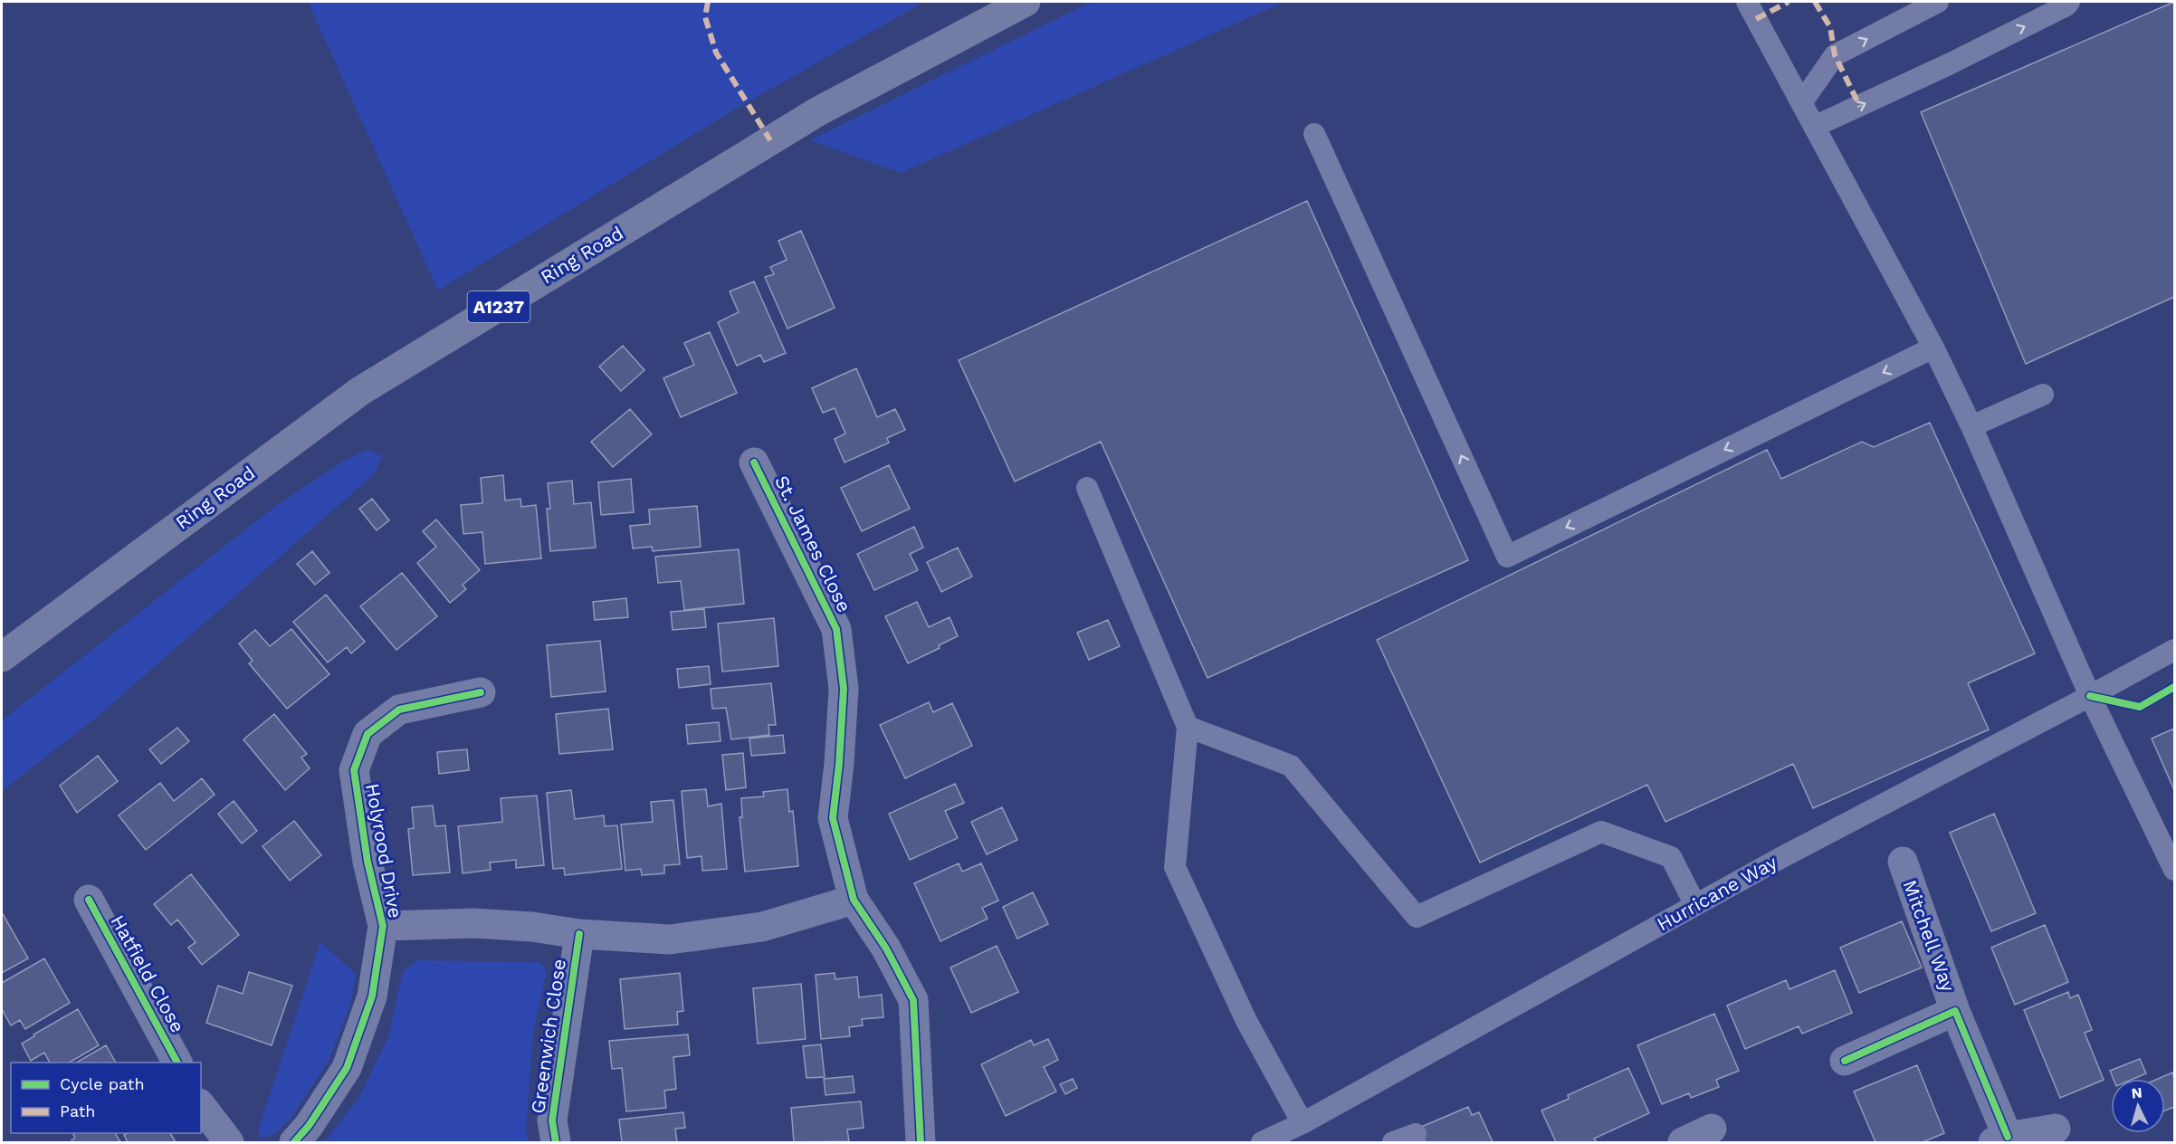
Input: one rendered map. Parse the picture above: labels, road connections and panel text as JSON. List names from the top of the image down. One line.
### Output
{"streets":{"highway":["Ring Road","A1237"],"street":["St. James Close","Holyrood Drive","Mitchell Way","Hatfield Close","Greenwich Close"],"lane":["Hurricane Way"]},"legend":["Cycle path","Path"],"north":"top"}
